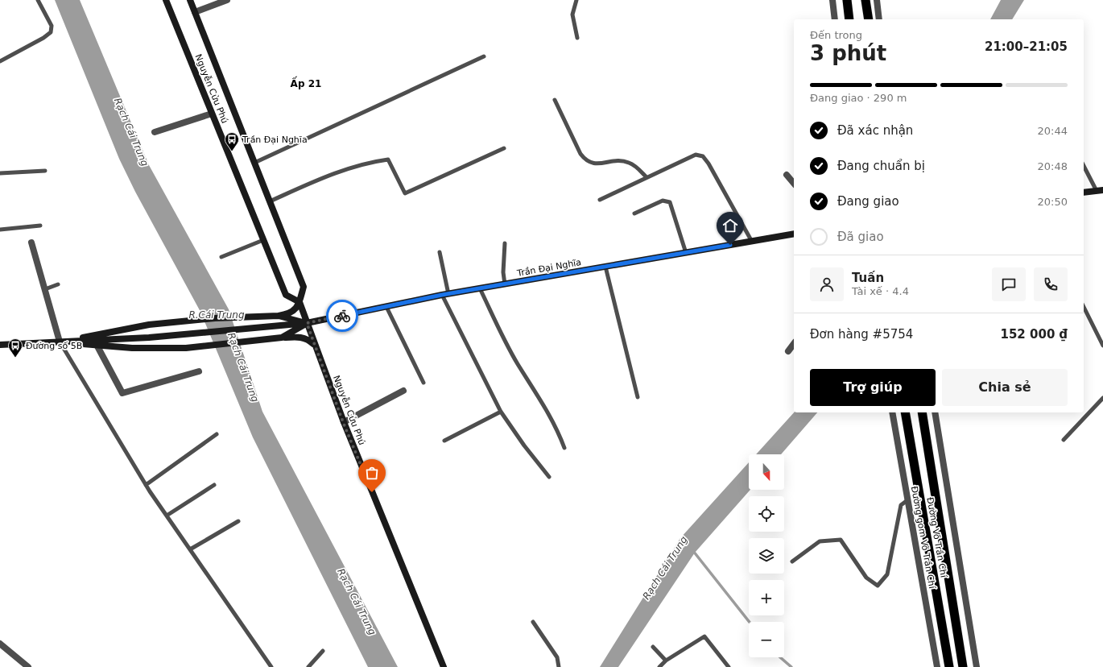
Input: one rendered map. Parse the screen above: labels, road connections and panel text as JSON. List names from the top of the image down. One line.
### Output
{"streets":{"highway":["Đường Võ Trần Chí"],"main road":["Nguyễn Cửu Phú","Trần Đại Nghĩa"],"street":["Đường gom Võ Trần Chí"]},"crossings":[["Nguyễn Cửu Phú","Trần Đại Nghĩa"]],"districts":["Ấp 21"],"water":["Rạch Cái Trung","R.Cái Trung"],"places":{"bus stop":["Trần Đại Nghĩa","Đường số 5B"]},"north":"bottom","page":{"heading":["3 phút","Đến trong","21:00–21:05"],"panel":["Tuấn","Tài xế · 4.4","Đơn hàng #5754","152 000 ₫"],"bar":"Đang giao · 290 m","list":[["Đã xác nhận","20:44"],["Đang chuẩn bị","20:48"],["Đang giao","20:50"],"Đã giao"],"buttons":["Trợ giúp","Chia sẻ"],"map_buttons":["+","−"]}}
